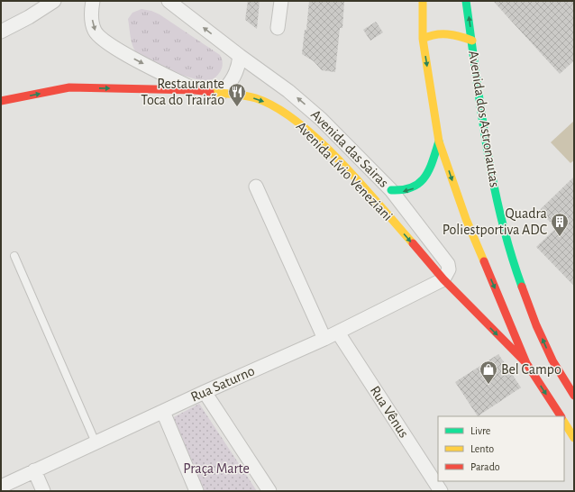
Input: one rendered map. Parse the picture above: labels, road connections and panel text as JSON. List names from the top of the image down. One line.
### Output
{"streets":{"main road":["Avenida dos Astronautas","Avenida Lívio Veneziani"],"street":["Avenida das Sairas","Rua Saturno","Rua Vênus"]},"crossings":[["Avenida das Sairas","Avenida Lívio Veneziani"],["Avenida das Sairas","Rua Saturno"],["Avenida Lívio Veneziani","Rua Saturno"],["Rua Saturno","Rua Vênus"]],"one_way":["Avenida Lívio Veneziani"],"parks":["Praça Marte"],"places":{"restaurant":["Restaurante Toca do Trairão"],"building":["Quadra Poliestportiva ADC"],"shop":["Bel Campo"]},"legend":["Livre","Lento","Parado"]}
